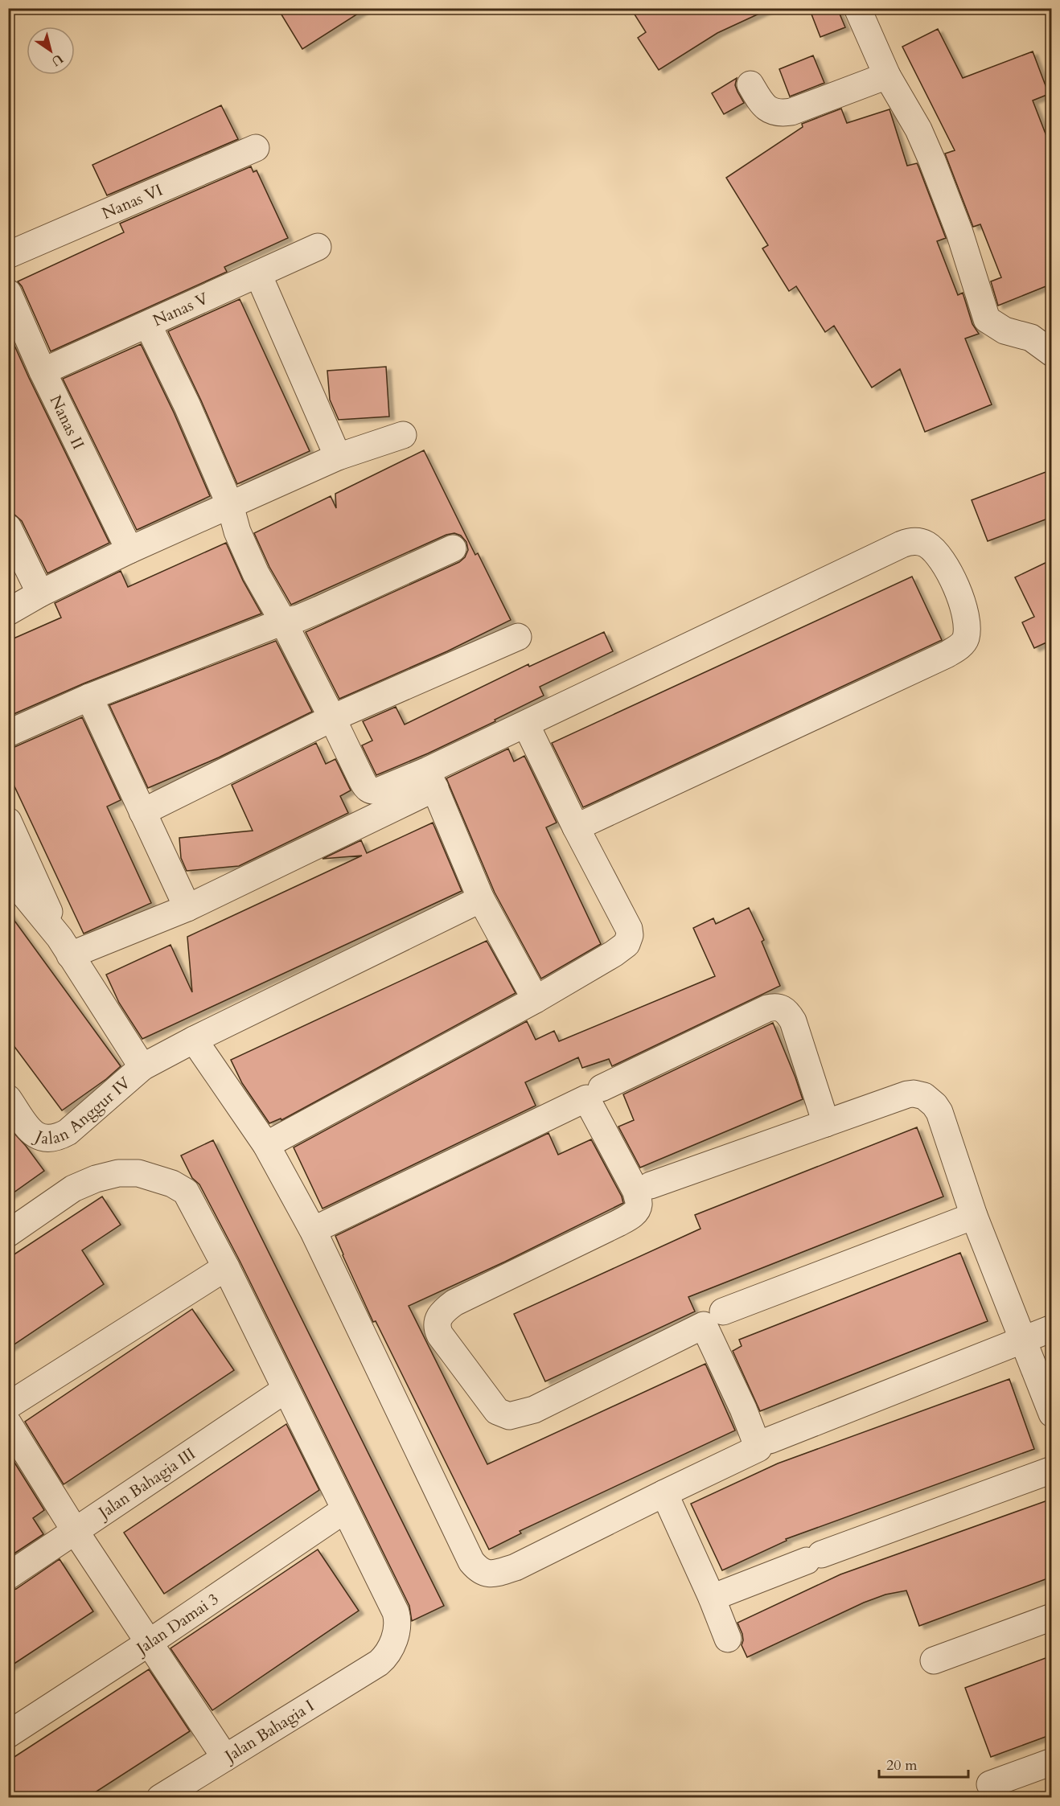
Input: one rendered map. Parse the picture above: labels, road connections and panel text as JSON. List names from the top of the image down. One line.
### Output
{"streets":{"street":["Nanas VI","Nanas V","Nanas II","Jalan Anggur IV","Jalan Bahagia III","Jalan Damai 3","Jalan Bahagia I"]},"crossings":[["Nanas V","Nanas II"],["Jalan Damai 3","Jalan Bahagia I"]],"scale_bar":"20 m","north":"bottom right"}
